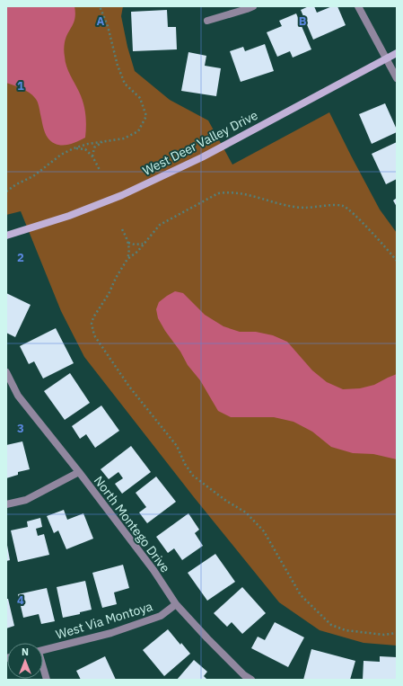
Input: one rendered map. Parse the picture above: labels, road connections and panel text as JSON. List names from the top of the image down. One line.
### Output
{"streets":{"street":["West Deer Valley Drive","North Montego Drive","West Via Montoya"]},"crossings":[["North Montego Drive","West Via Montoya"]],"north":"top","grid":{"columns":["A","B"],"rows":["1","2","3","4"]}}
